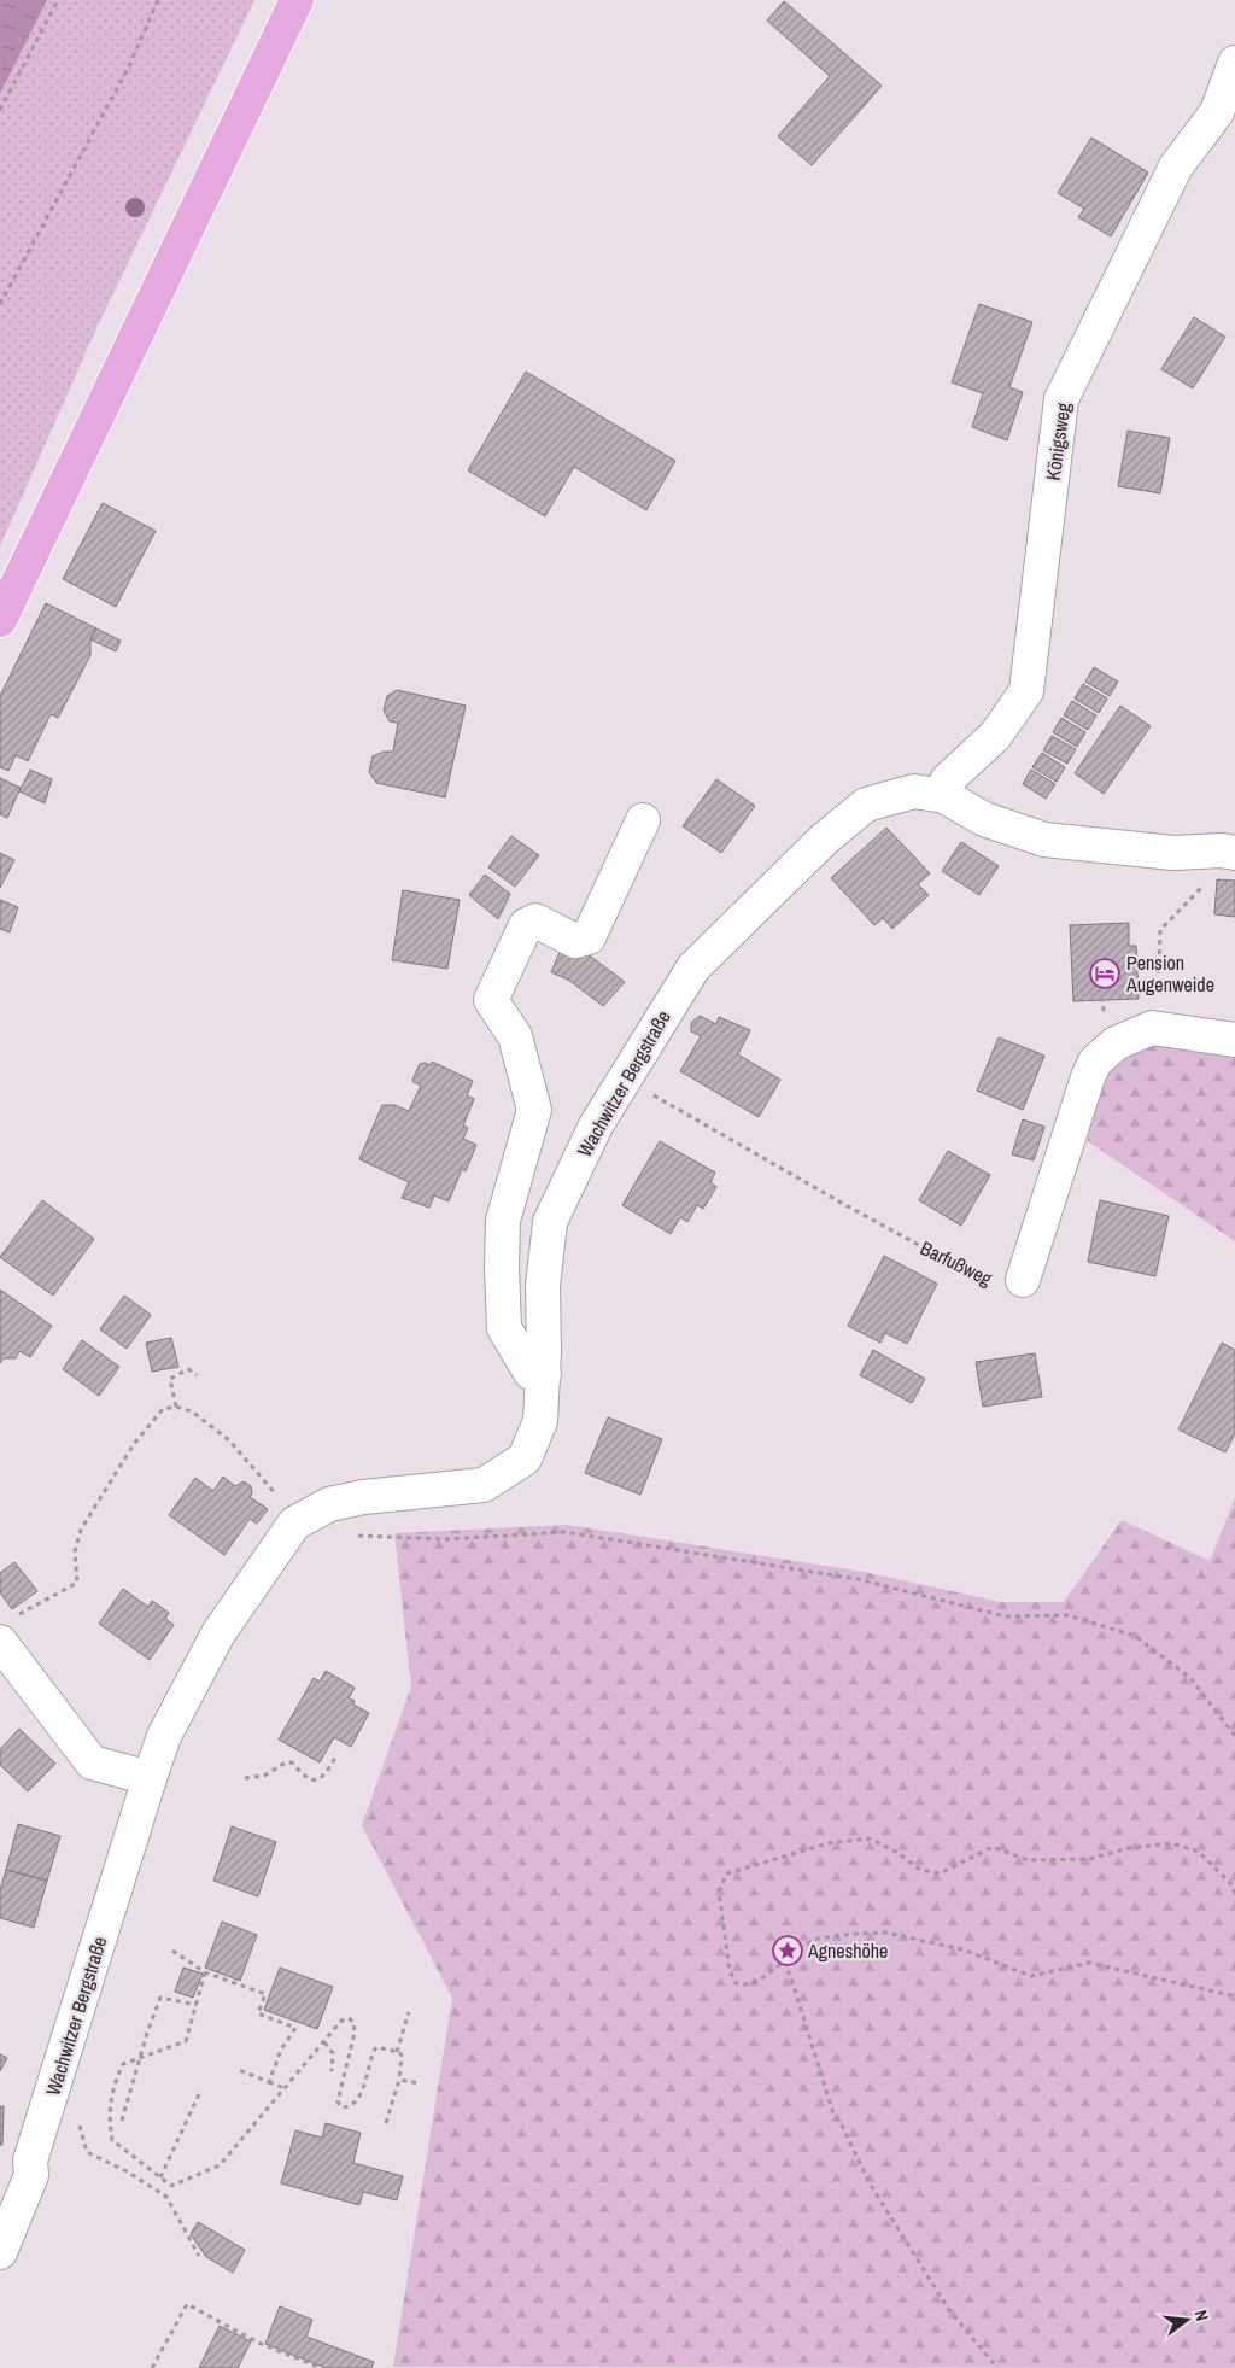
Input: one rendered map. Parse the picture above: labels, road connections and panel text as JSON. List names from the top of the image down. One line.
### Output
{"streets":{"street":["Königsweg","Wachwitzer Bergstraße","Barfußweg"]},"crossings":[["Königsweg","Wachwitzer Bergstraße"],["Wachwitzer Bergstraße","Barfußweg"]],"places":{"hotel":["Pension Augenweide"],"place":["Agneshöhe"]},"north":"right"}
